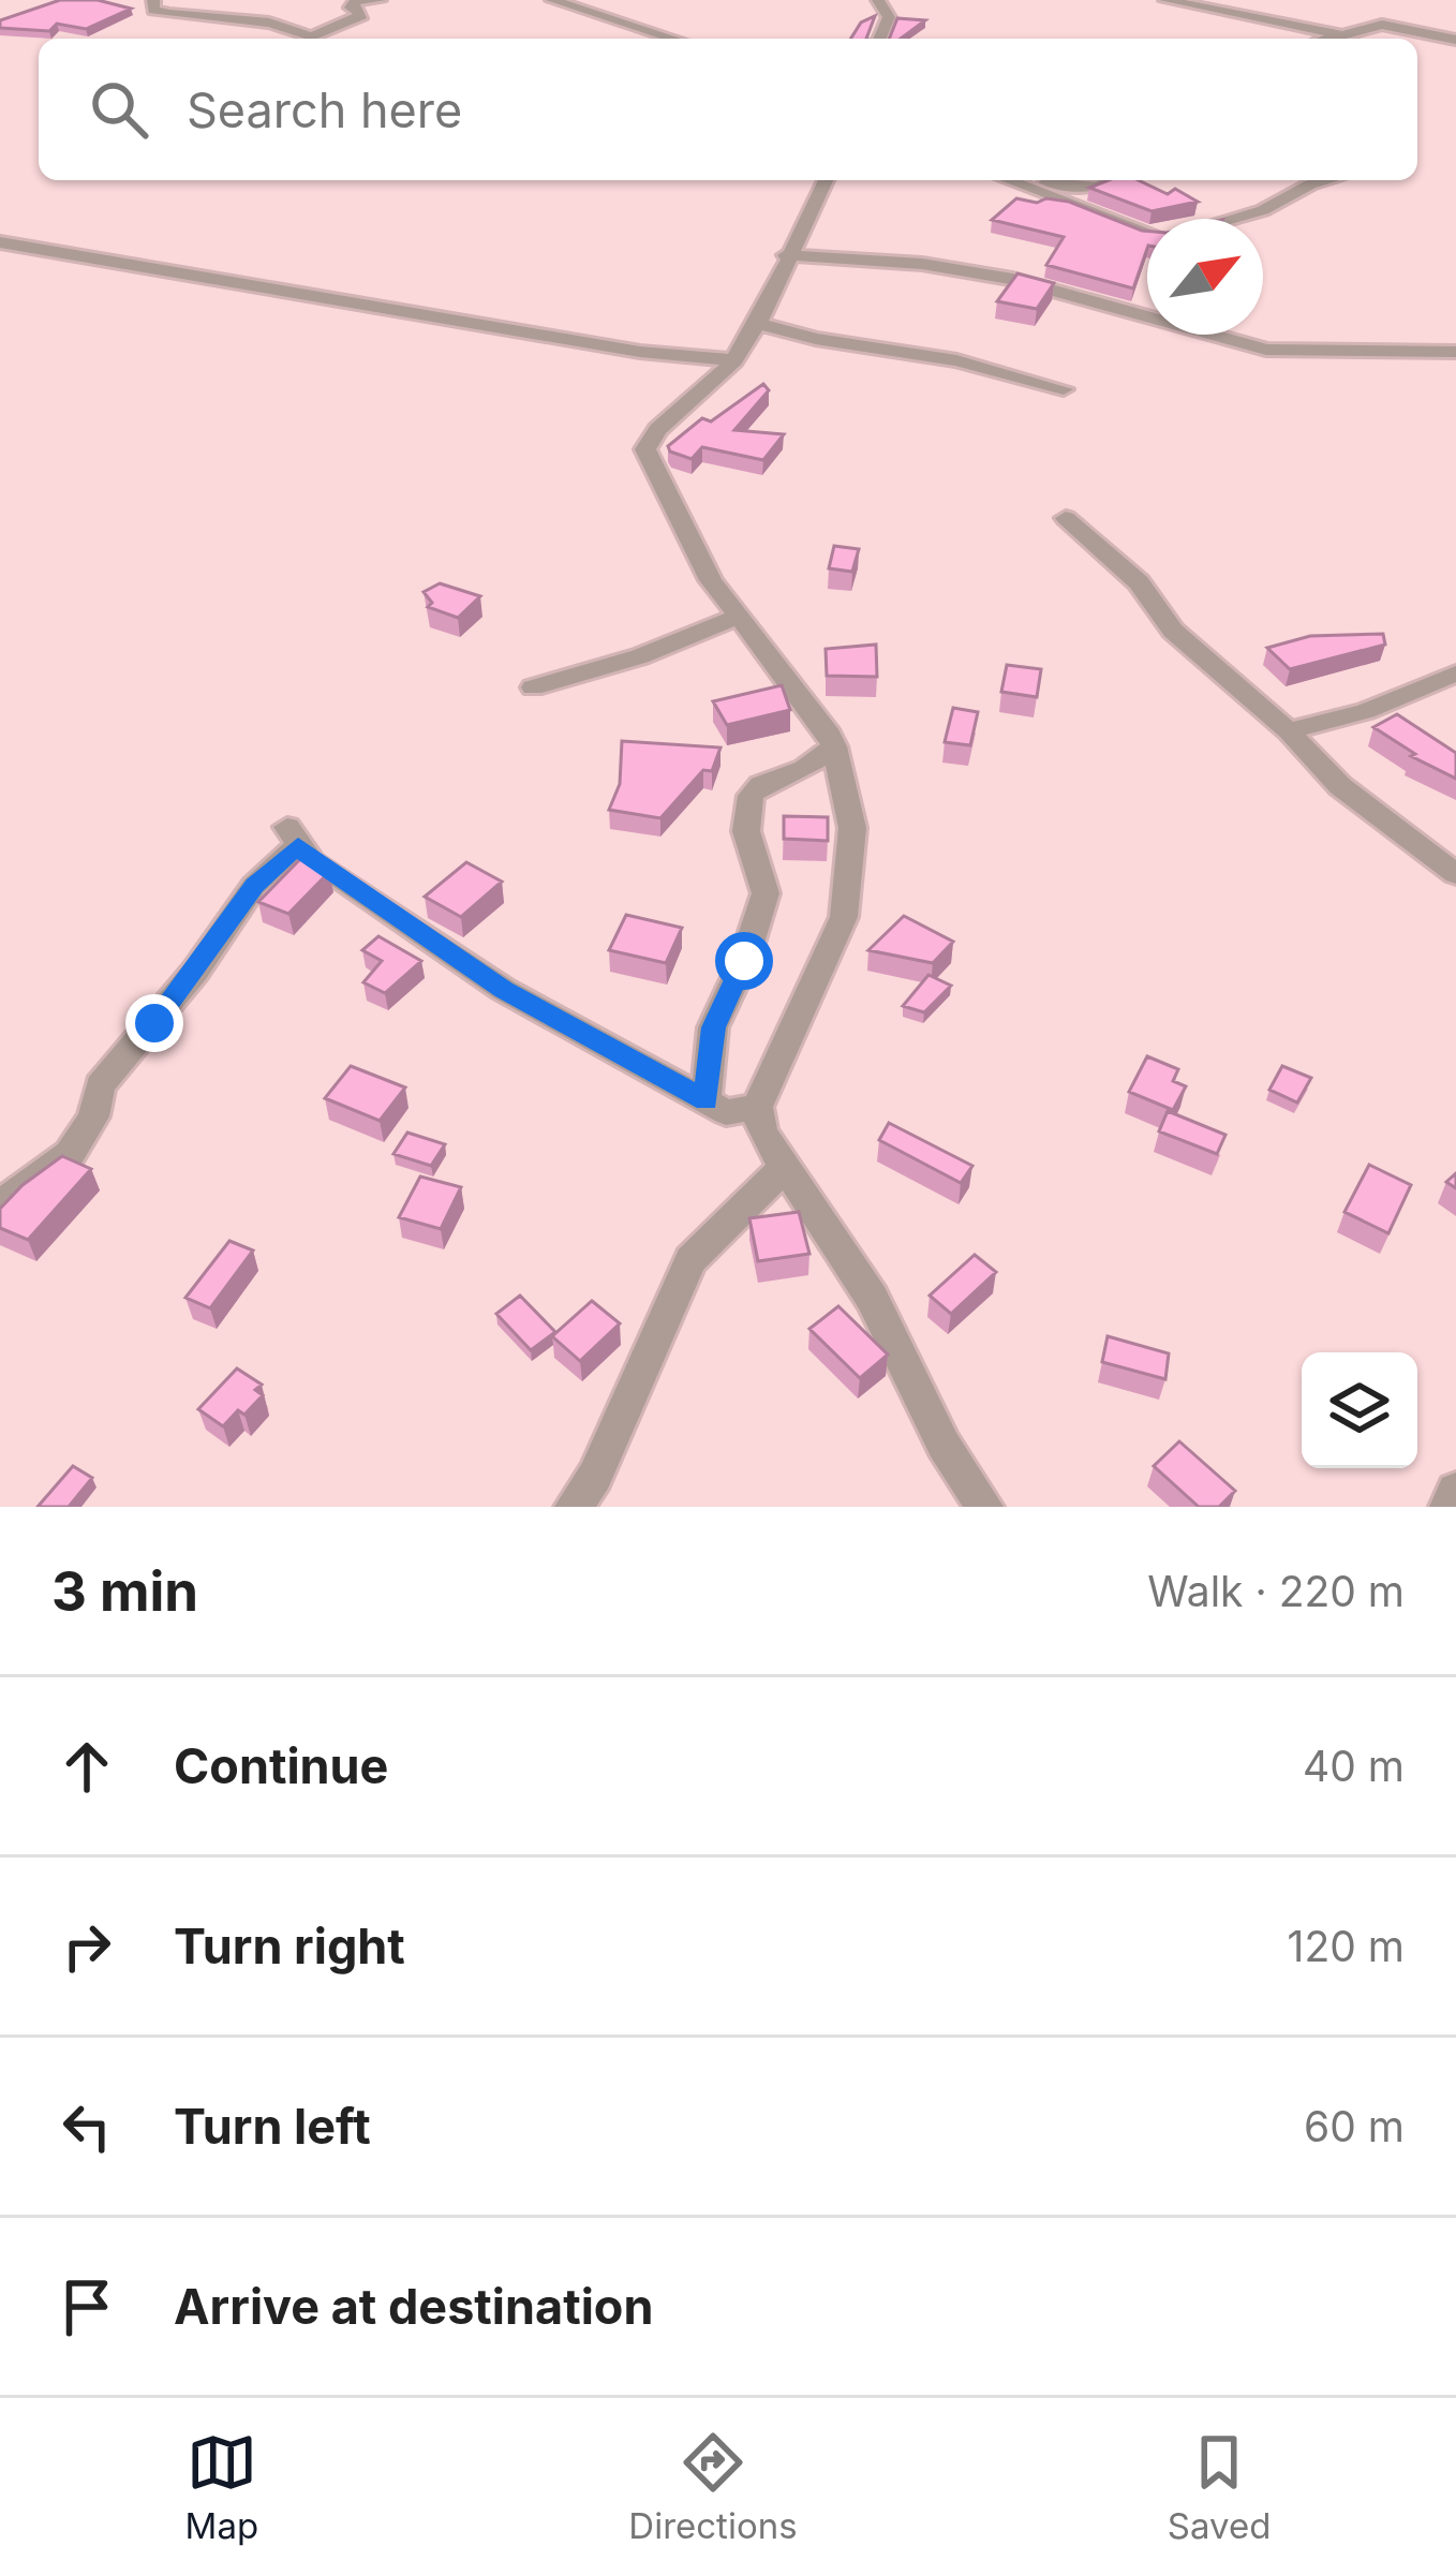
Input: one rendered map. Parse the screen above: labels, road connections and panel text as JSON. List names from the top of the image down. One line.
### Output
{"north":"top right","page":{"search":"Search here","heading":["3 min","Walk · 220 m"],"list":[["Continue","40 m"],["Turn right","120 m"],["Turn left","60 m"],"Arrive at destination"],"nav":["Map","Directions","Saved"]}}
